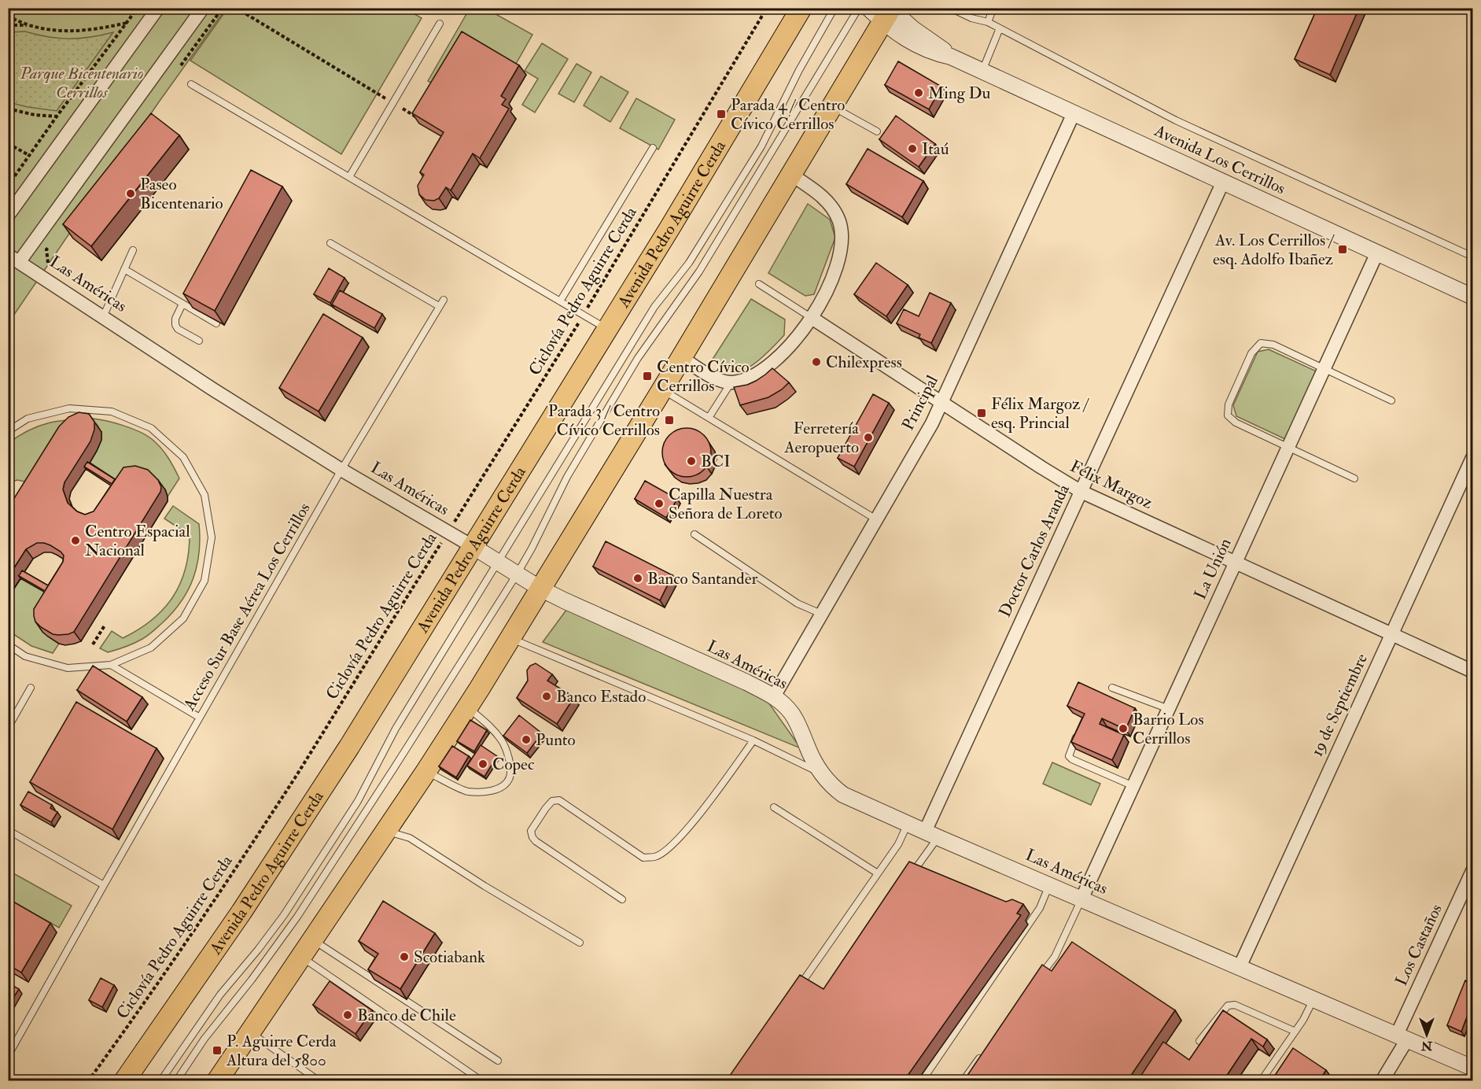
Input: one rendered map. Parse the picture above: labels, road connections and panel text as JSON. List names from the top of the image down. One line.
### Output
{"streets":{"main road":["Avenida Pedro Aguirre Cerda"],"street":["Avenida Los Cerrillos","Las Américas","Principal","Félix Margoz","Doctor Carlos Aranda","La Unión","19 de Septiembre","Los Castaños"],"lane":["Acceso Sur Base Aérea Los Cerrillos"],"path":["Ciclovía Pedro Aguirre Cerda"]},"crossings":[["Avenida Los Cerrillos","Principal"],["Avenida Los Cerrillos","Doctor Carlos Aranda"],["Avenida Los Cerrillos","La Unión"],["Avenida Pedro Aguirre Cerda","Las Américas"],["Las Américas","Ciclovía Pedro Aguirre Cerda"],["Las Américas","Principal"],["Las Américas","Doctor Carlos Aranda"],["Las Américas","La Unión"],["Las Américas","Acceso Sur Base Aérea Los Cerrillos"],["Las Américas","19 de Septiembre"],["Las Américas","Los Castaños"],["Principal","Félix Margoz"],["Félix Margoz","Doctor Carlos Aranda"],["Félix Margoz","La Unión"],["Félix Margoz","19 de Septiembre"]],"parks":["Parque Bicentenario Cerrillos"],"places":{"other":["Ming Du","Itaú","Paseo Bicentenario","Chilexpress","Ferretería Aeropuerto","BCI","Capilla Nuestra Señora de Loreto","Centro Espacial Nacional","Banco Santander","Banco Estado","Barrio Los Cerrillos","Punto","Copec","Scotiabank","Banco de Chile"],"transit":["Parada 4 / Centro Cívico Cerrillos","Av. Los Cerrillos / esq. Adolfo Ibañez","Centro Cívico Cerrillos","Félix Margoz / esq. Princial","Parada 3 / Centro Cívico Cerrillos","P. Aguirre Cerda Altura del 5800"]},"north":"bottom"}
